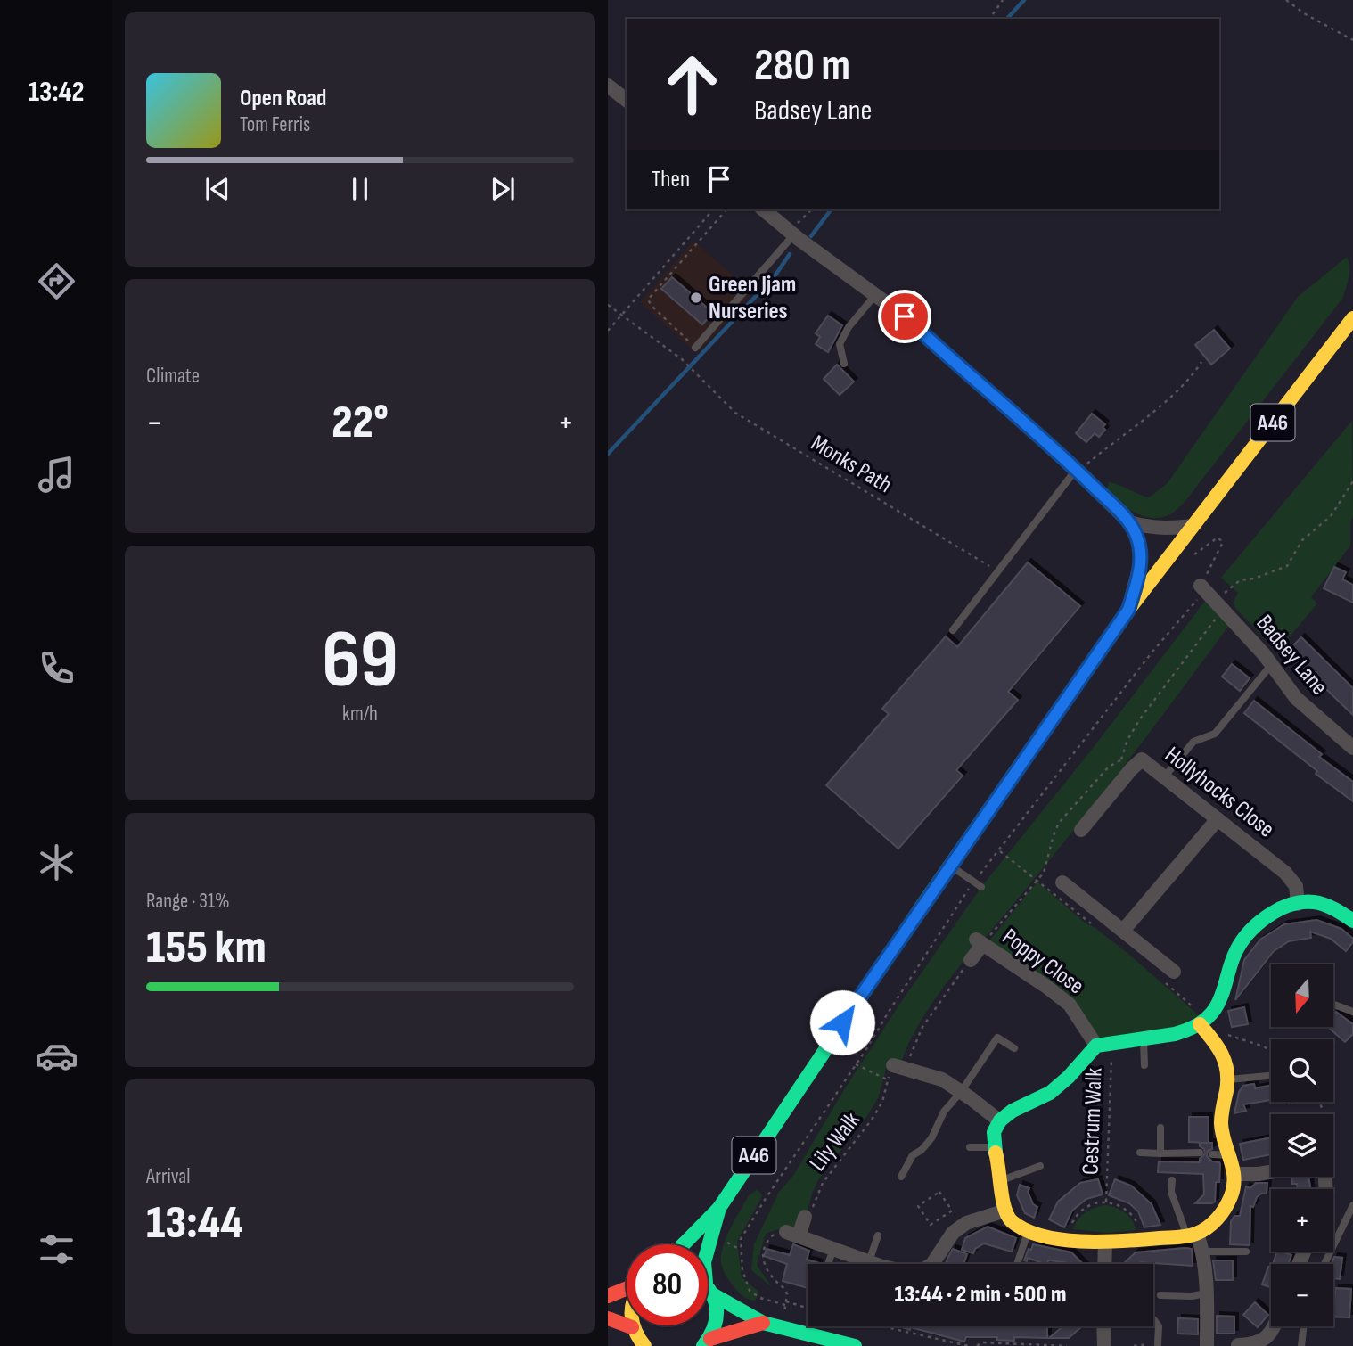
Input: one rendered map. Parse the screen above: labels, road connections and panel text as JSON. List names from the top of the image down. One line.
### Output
{"streets":{"main road":["A46"],"street":["Badsey Lane","Hollyhocks Close","Poppy Close"],"path":["Monks Path","Cestrum Walk","Lily Walk"]},"crossings":[["Poppy Close","Lily Walk"]],"places":["Green Jjam Nurseries"],"north":"bottom","page":{"tabs":"13:42","turn":["280 m","Badsey Lane"],"song":["Open Road","Tom Ferris"],"then":"Then","tile":["Climate",["69","km/h"],["Range · 31%","155 km"],["Arrival","13:44"]],"heat":["−","22°","+"],"map_buttons":["+","−"],"limit":"80","trip":"13:44 · 2 min · 500 m"}}
